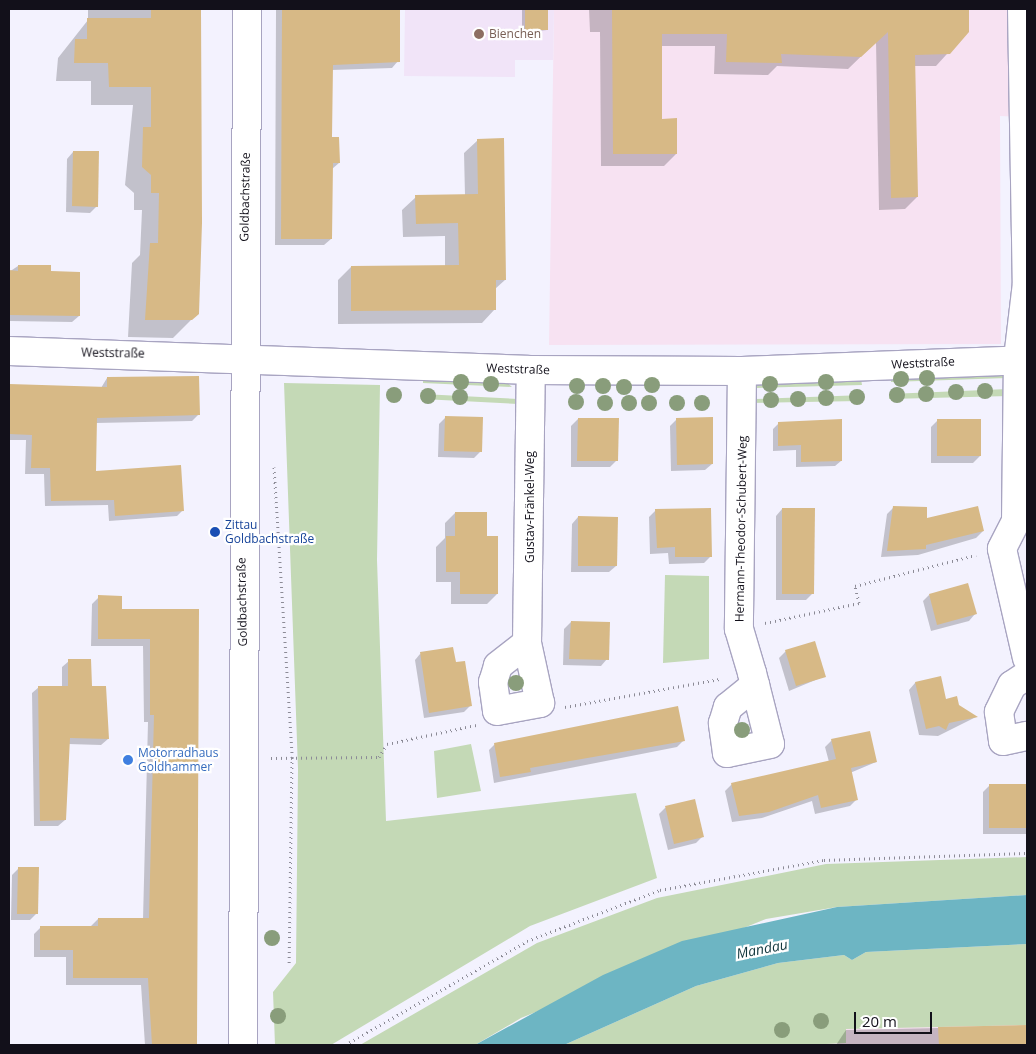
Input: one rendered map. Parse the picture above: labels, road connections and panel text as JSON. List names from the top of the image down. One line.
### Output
{"streets":{"street":["Goldbachstraße","Weststraße","Gustav-Fränkel-Weg","Hermann-Theodor-Schubert-Weg"]},"crossings":[["Goldbachstraße","Weststraße"],["Weststraße","Gustav-Fränkel-Weg"],["Weststraße","Hermann-Theodor-Schubert-Weg"]],"water":["Mandau"],"places":["Bienchen","Zittau Goldbachstraße","Motorradhaus Goldhammer"],"scale_bar":"20 m"}
